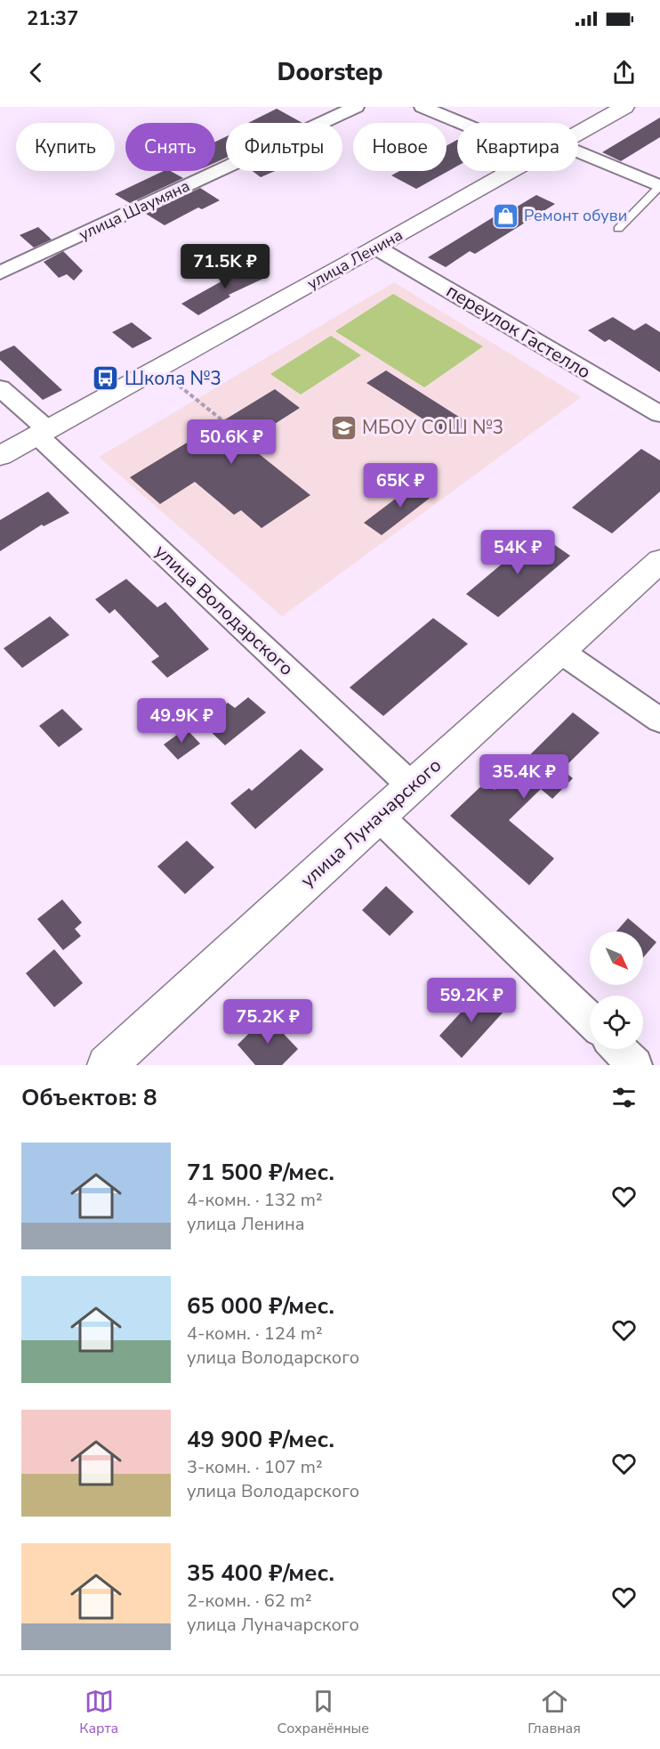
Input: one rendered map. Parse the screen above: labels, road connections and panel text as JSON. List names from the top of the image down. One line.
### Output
{"streets":{"main road":["улица Ленина","улица Луначарского"],"street":["улица Шаумяна","переулок Гастелло","улица Володарского"]},"crossings":[["улица Ленина","переулок Гастелло"],["улица Ленина","улица Володарского"],["улица Володарского","улица Луначарского"]],"places":{"shop":["Ремонт обуви"],"bus stop":["Школа №3"],"school or university":["МБОУ СОШ №3"]},"north":"bottom right","page":{"status":"21:37","header":"Doorstep","chip":["Купить","Снять","Фильтры","Новое","Квартира"],"price":["71.5K ₽","50.6K ₽","65K ₽","54K ₽","49.9K ₽","35.4K ₽","59.2K ₽","75.2K ₽"],"heading":"Объектов: 8","list":[{"name":"71 500 ₽/мес.","note":"4-комн. · 132 m² · улица Ленина"},{"name":"65 000 ₽/мес.","note":"4-комн. · 124 m² · улица Володарского"},{"name":"49 900 ₽/мес.","note":"3-комн. · 107 m² · улица Володарского"},{"name":"35 400 ₽/мес.","note":"2-комн. · 62 m² · улица Луначарского"}],"tabs":["Карта","Сохранённые","Главная"]}}
